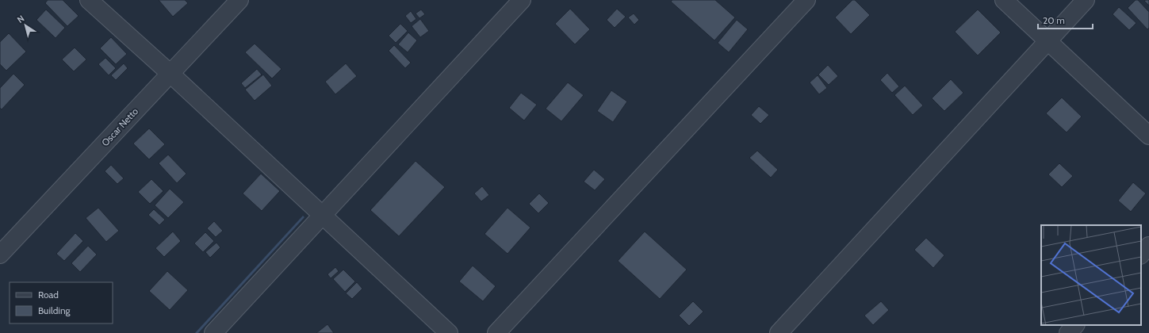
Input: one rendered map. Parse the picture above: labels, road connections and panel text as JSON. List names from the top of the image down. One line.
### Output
{"streets":{"street":["Oscar Netto"]},"legend":["Road","Building"],"scale_bar":"20 m","north":"top left"}
